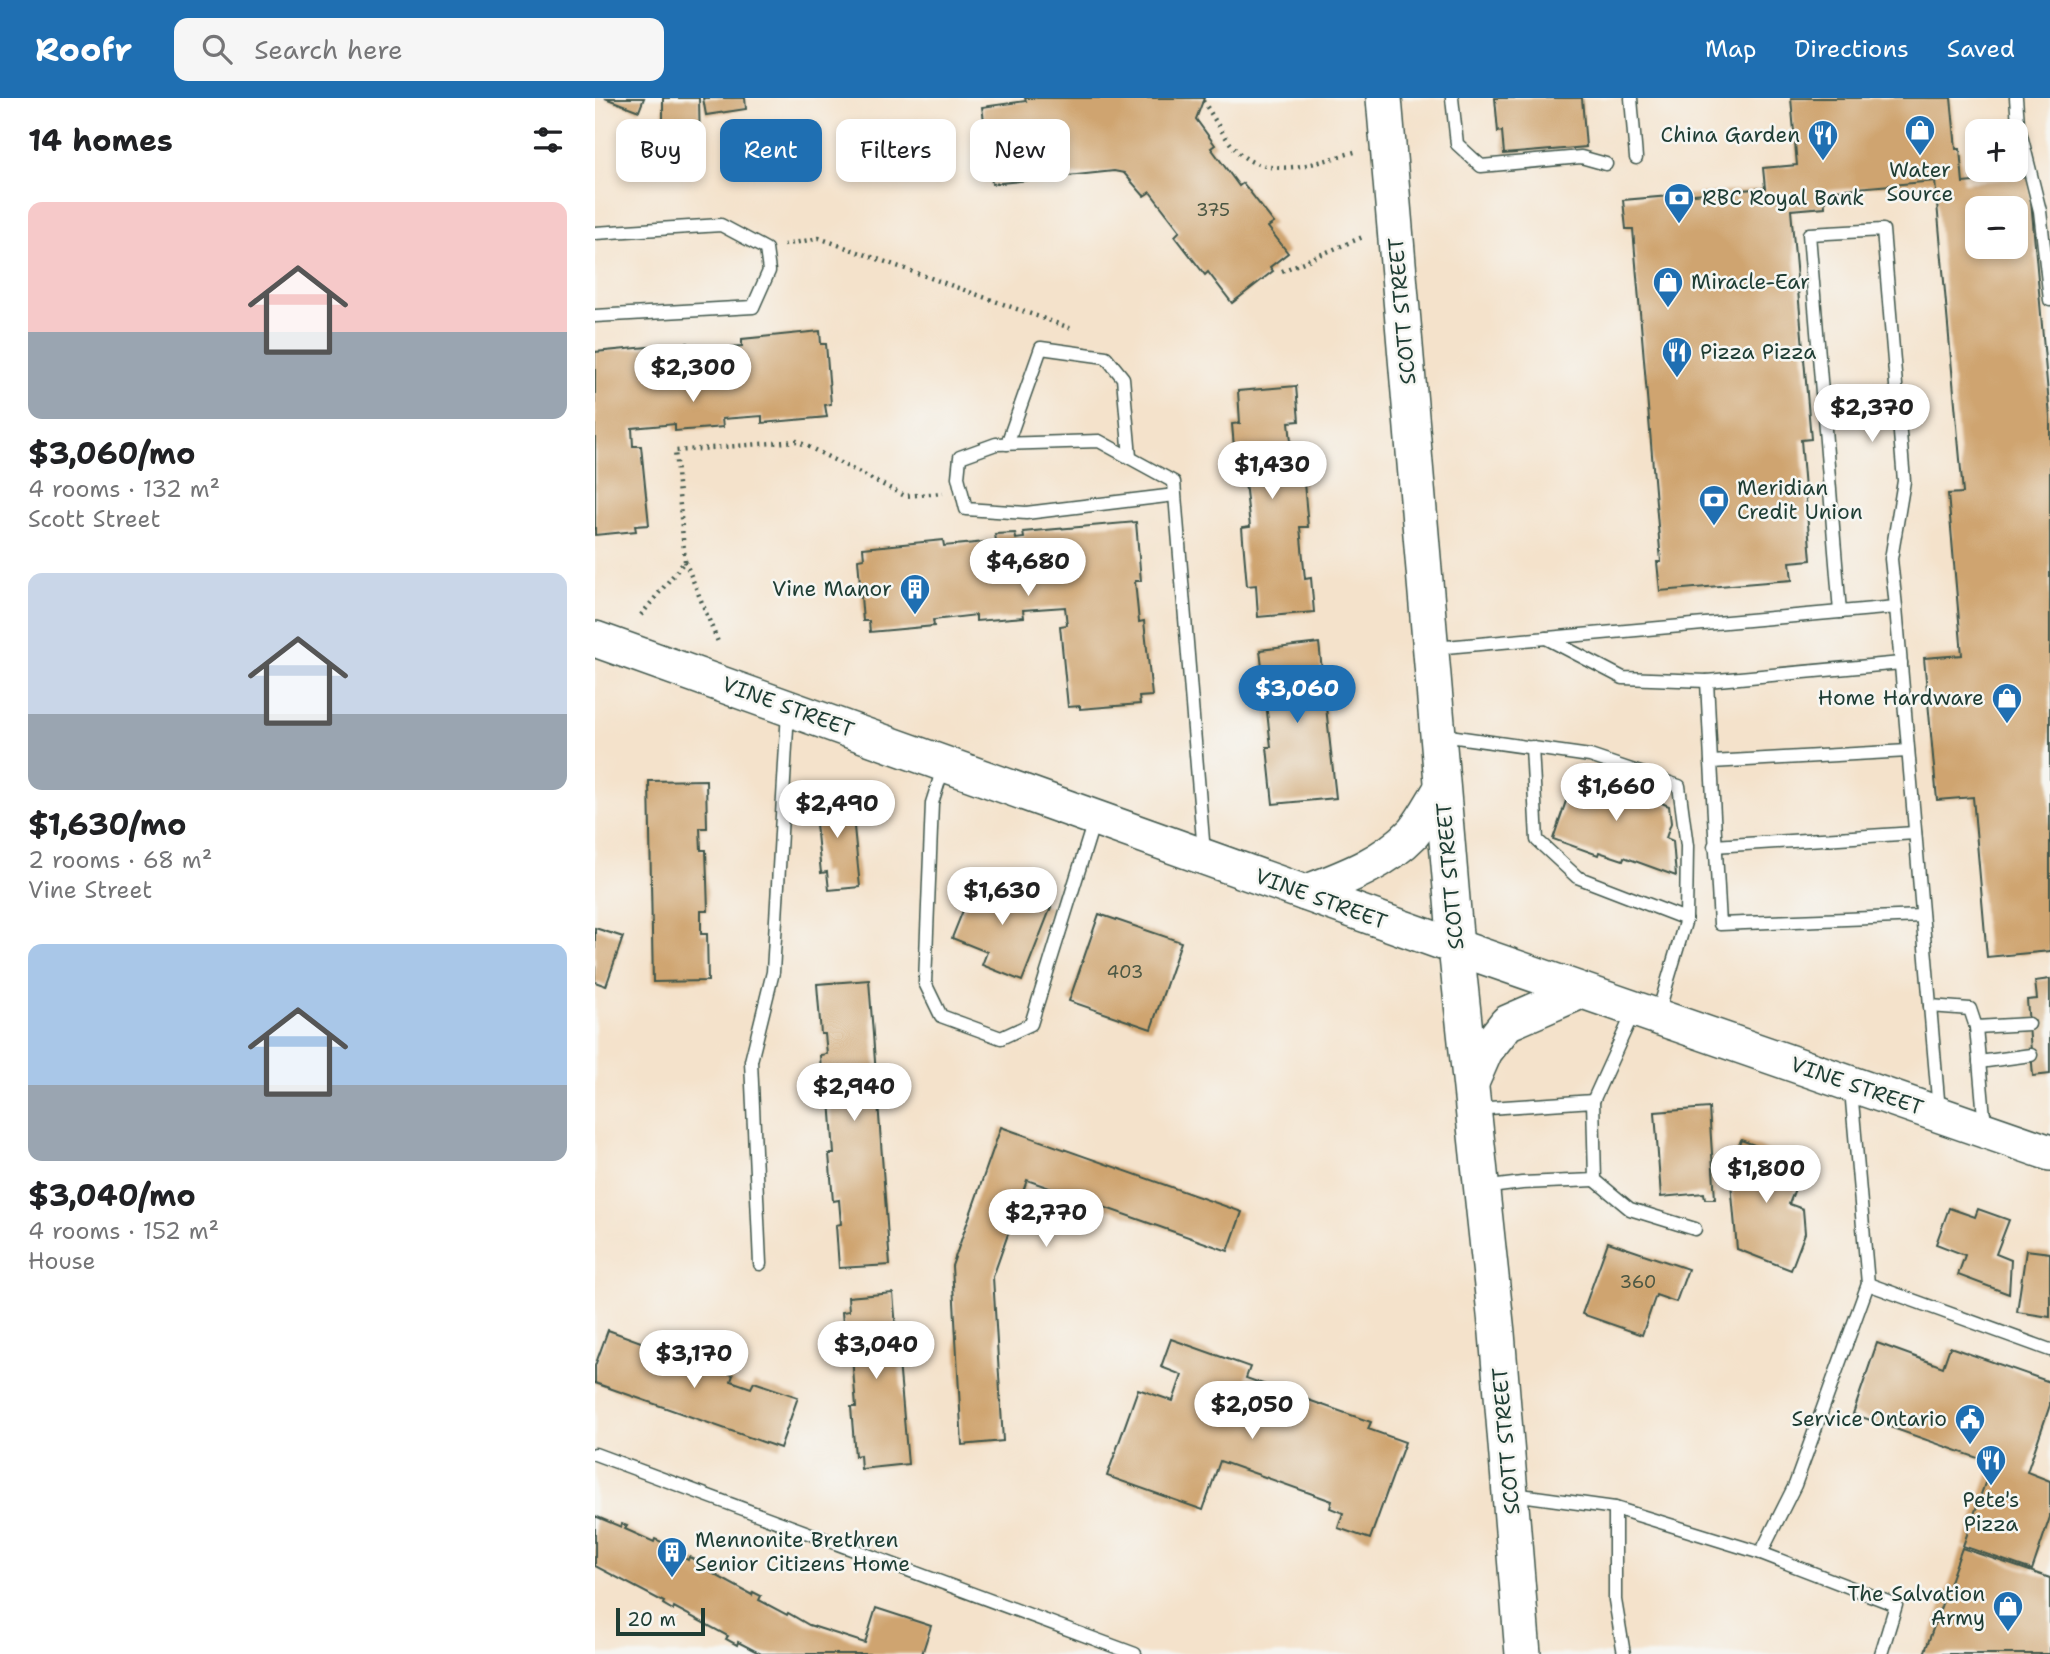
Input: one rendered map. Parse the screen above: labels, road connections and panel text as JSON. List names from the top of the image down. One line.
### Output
{"streets":{"main road":["SCOTT STREET","VINE STREET"]},"crossings":[["SCOTT STREET","VINE STREET"]],"places":{"shop":["Water Source","Miracle-Ear","Home Hardware","The Salvation Army"],"restaurant":["China Garden","Pizza Pizza","Pete's Pizza"],"bank":["RBC Royal Bank","Meridian Credit Union"],"building":["Vine Manor","Mennonite Brethren Senior Citizens Home"],"public building":["Service Ontario"]},"house_numbers":["375","403","360"],"scale_bar":"20 m","page":{"header":"Roofr","search":"Search here","nav":["Map","Directions","Saved"],"heading":"14 homes","map_buttons":["+","−"],"chip":["Buy","Rent","Filters","New"],"list":[{"name":"$3,060/mo","note":"4 rooms · 132 m² · Scott Street"},{"name":"$1,630/mo","note":"2 rooms · 68 m² · Vine Street"},{"name":"$3,040/mo","note":"4 rooms · 152 m² · House"}],"price":["$2,300","$2,370","$1,430","$4,680","$3,060","$1,660","$2,490","$1,630","$2,940","$1,800","$2,770","$3,040","$3,170","$2,050"],"scale":"20 m"}}
